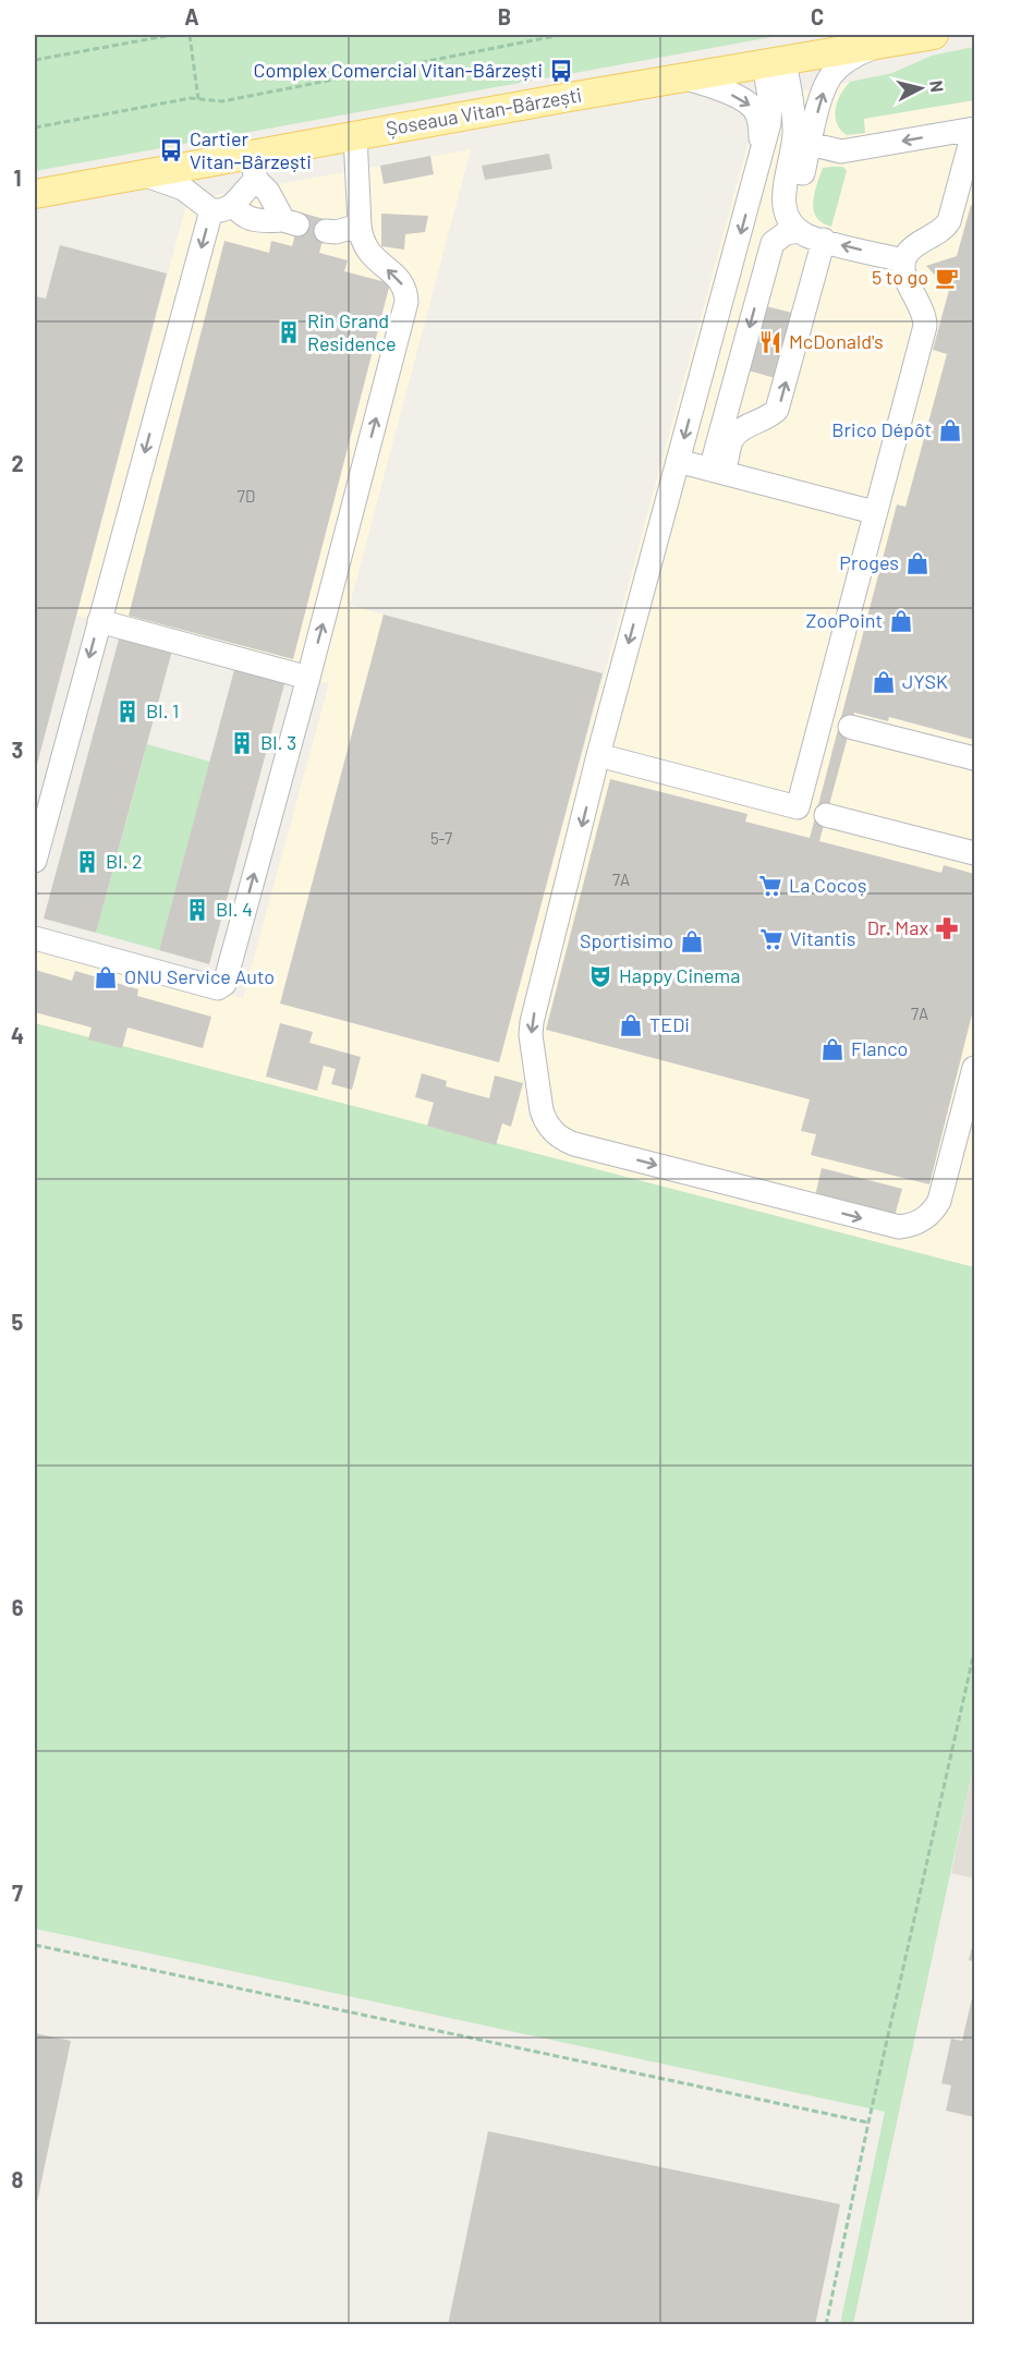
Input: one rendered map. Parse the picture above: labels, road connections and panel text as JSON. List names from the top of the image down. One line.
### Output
{"streets":{"main road":["Șoseaua Vitan-Bârzești"]},"places":{"bus stop":["Complex Comercial Vitan-Bârzești","Cartier Vitan-Bârzești"],"cafe":["5 to go"],"building":["Rin Grand Residence","Bl. 1","Bl. 3","Bl. 2","Bl. 4"],"restaurant":["McDonald's"],"shop":["Brico Dépôt","Proges","ZooPoint","JYSK","Sportisimo","ONU Service Auto","TEDi","Flanco"],"supermarket":["La Cocoș","Vitantis"],"pharmacy":["Dr. Max"],"theatre":["Happy Cinema"]},"house_numbers":["7D","5-7","7A","7A"],"north":"right","grid":{"columns":["A","B","C"],"rows":["1","2","3","4","5","6","7","8"]}}
